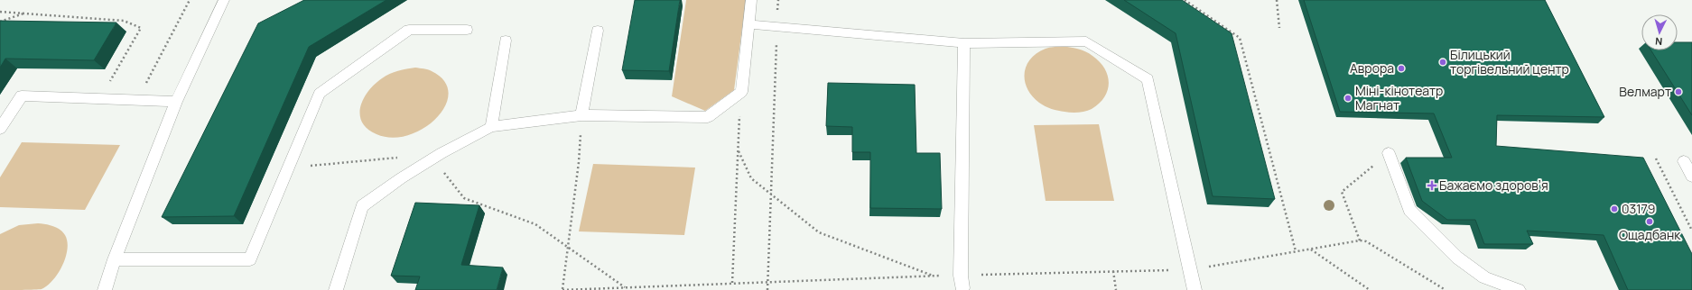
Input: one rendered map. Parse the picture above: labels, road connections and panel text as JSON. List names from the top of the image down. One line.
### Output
{"places":{"other":["Білицький торгівельний центр","Аврора","Велмарт","Міні-кінотеатр Магнат","03179","Ощадбанк"],"health":["Бажаємо здоровʼя"]},"north":"bottom"}
